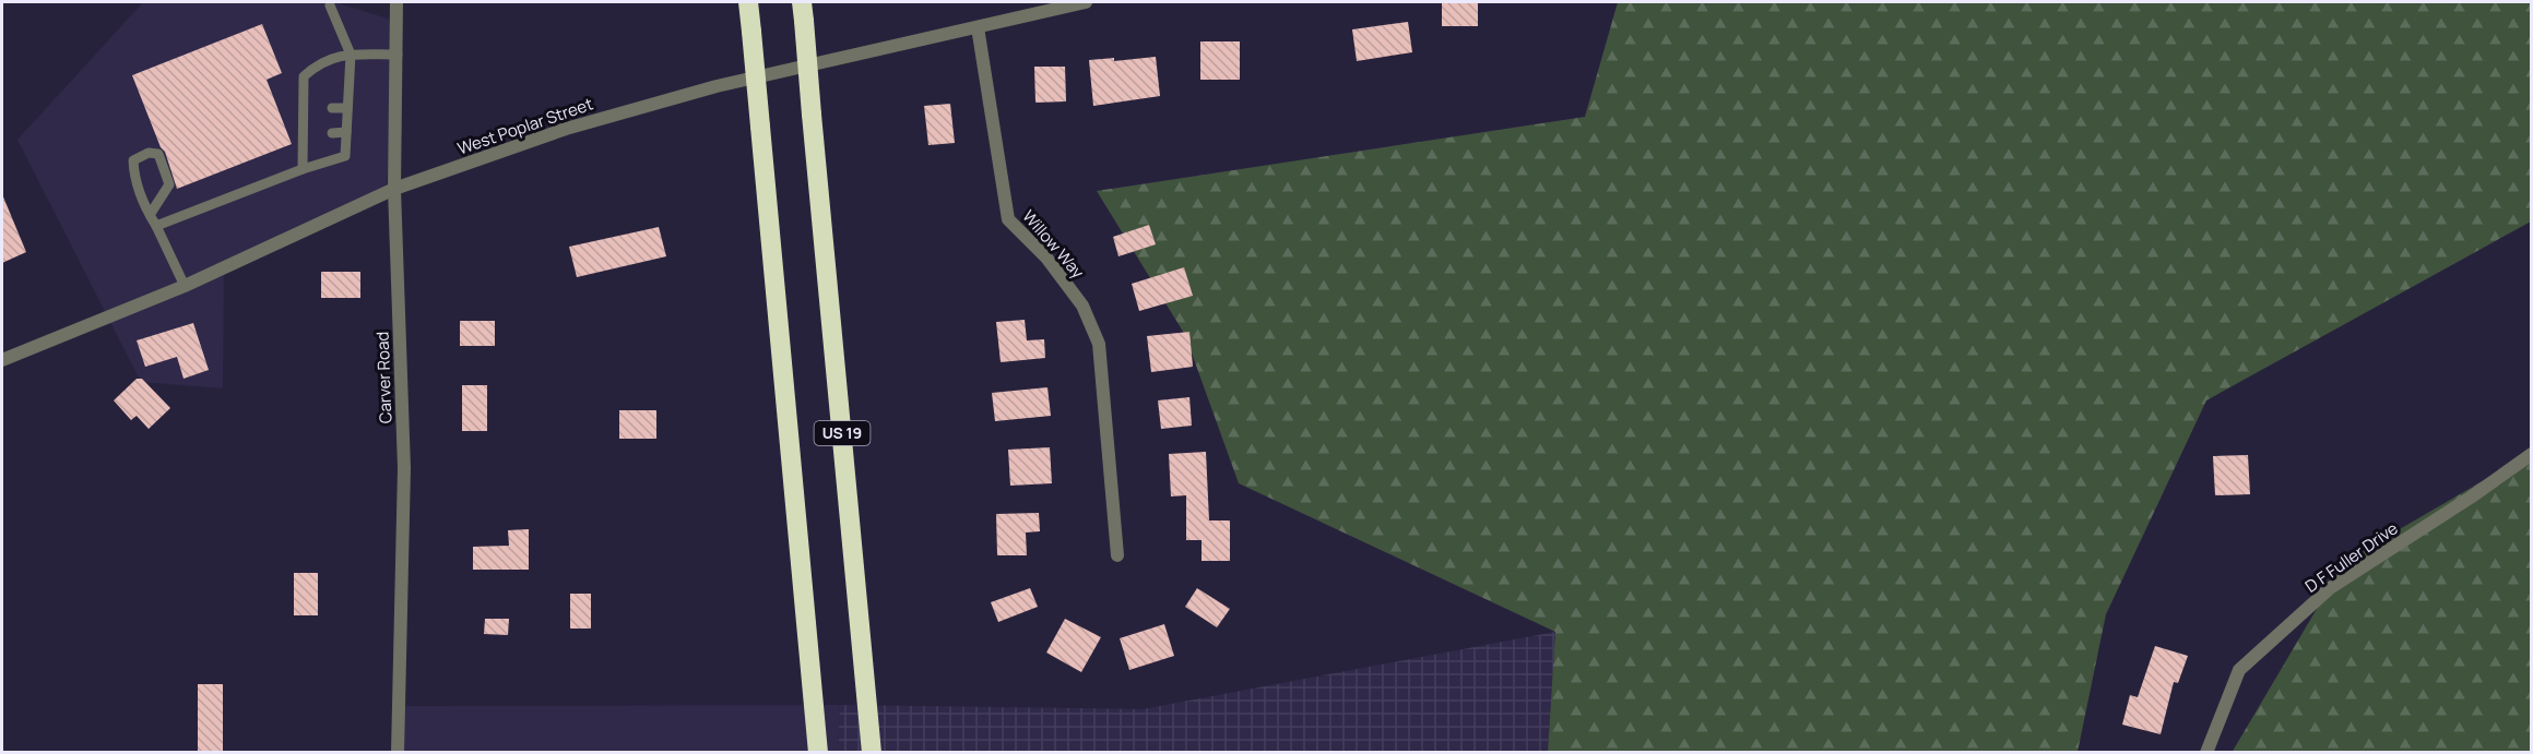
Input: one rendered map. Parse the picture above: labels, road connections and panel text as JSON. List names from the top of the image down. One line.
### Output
{"streets":{"highway":["US 19"],"street":["West Poplar Street","Willow Way","Carver Road","D F Fuller Drive"]},"crossings":[["West Poplar Street","Willow Way"],["West Poplar Street","Carver Road"]]}
